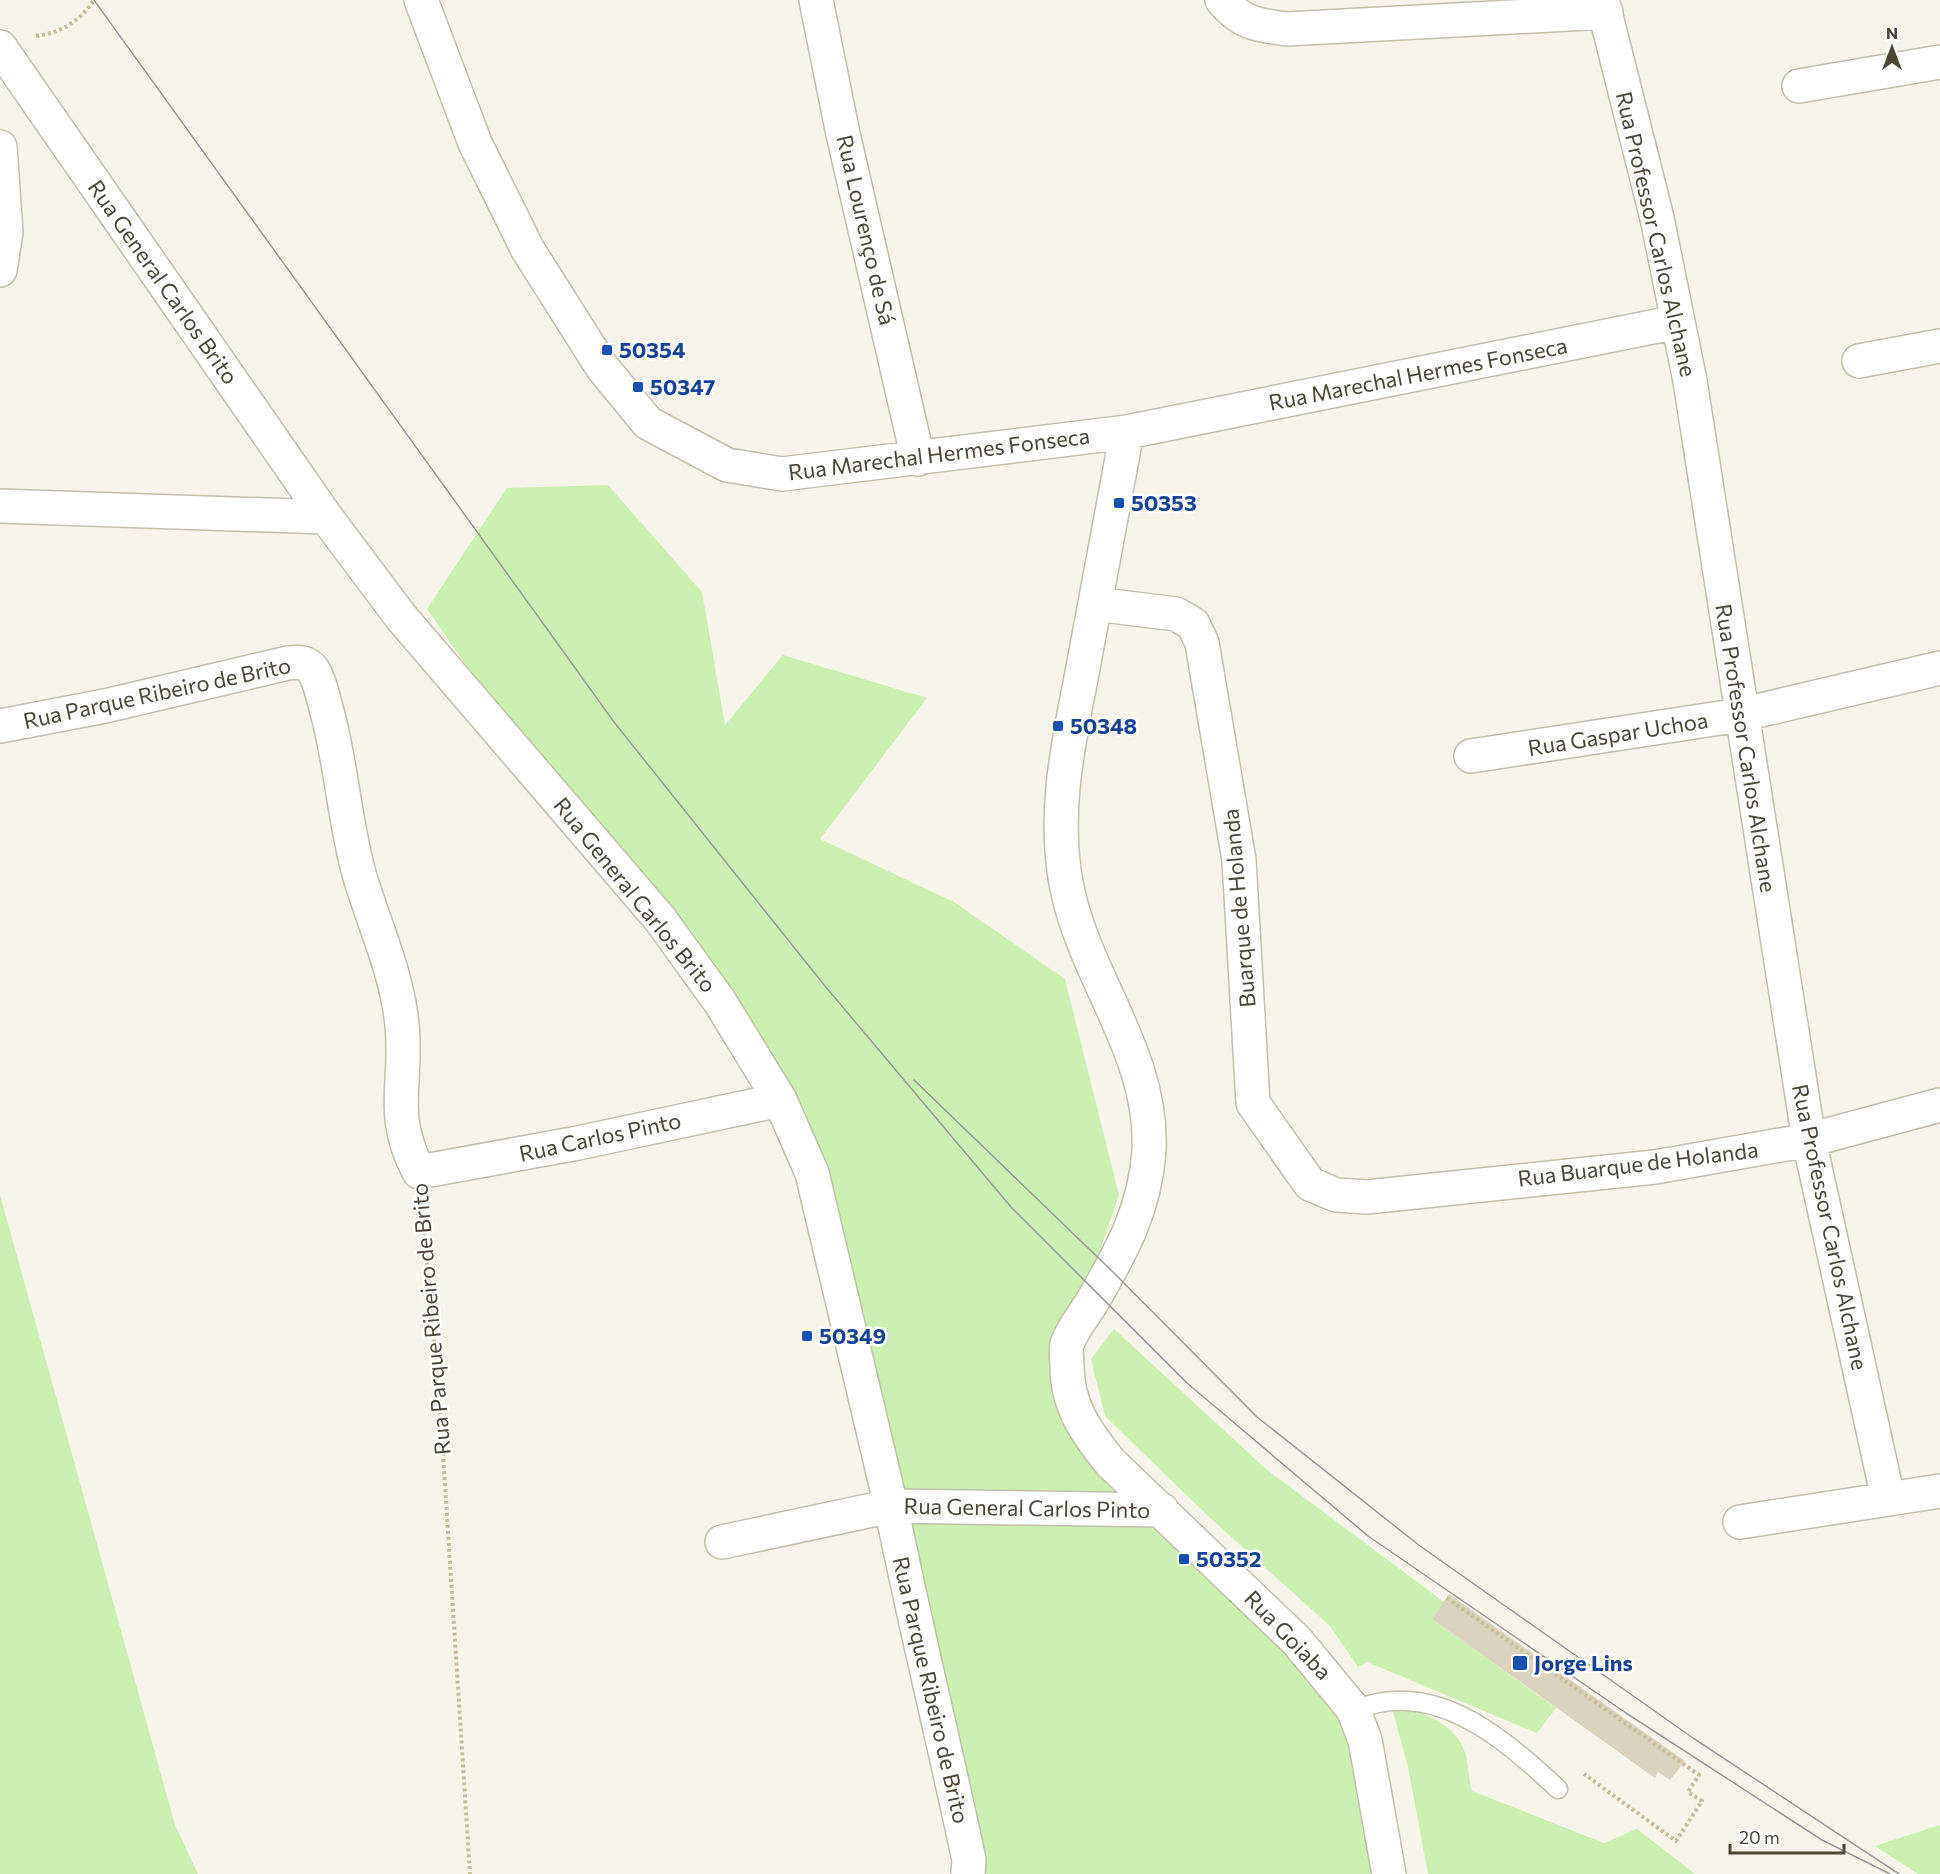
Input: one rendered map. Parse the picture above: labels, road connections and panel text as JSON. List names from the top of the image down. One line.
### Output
{"streets":{"street":["Rua Lourenço de Sá","Rua Professor Carlos Alchane","Rua General Carlos Brito","Rua Marechal Hermes Fonseca","Rua Parque Ribeiro de Brito","Rua Gaspar Uchoa","Buarque de Holanda","Rua Carlos Pinto","Rua Buarque de Holanda","Rua General Carlos Pinto","Rua Goiaba"]},"crossings":[["Rua Lourenço de Sá","Rua Marechal Hermes Fonseca"],["Rua Professor Carlos Alchane","Rua Marechal Hermes Fonseca"],["Rua Professor Carlos Alchane","Rua Gaspar Uchoa"],["Rua Professor Carlos Alchane","Rua Buarque de Holanda"],["Rua General Carlos Brito","Rua Parque Ribeiro de Brito"],["Rua General Carlos Brito","Rua Carlos Pinto"],["Rua General Carlos Brito","Rua General Carlos Pinto"],["Rua Parque Ribeiro de Brito","Rua Carlos Pinto"],["Rua Parque Ribeiro de Brito","Rua General Carlos Pinto"],["Buarque de Holanda","Rua Buarque de Holanda"],["Buarque de Holanda","Rua Goiaba"],["Rua General Carlos Pinto","Rua Goiaba"]],"places":{"transit":["50354","50347","50353","50348","50349","50352","Jorge Lins"]},"scale_bar":"20 m","north":"top"}
